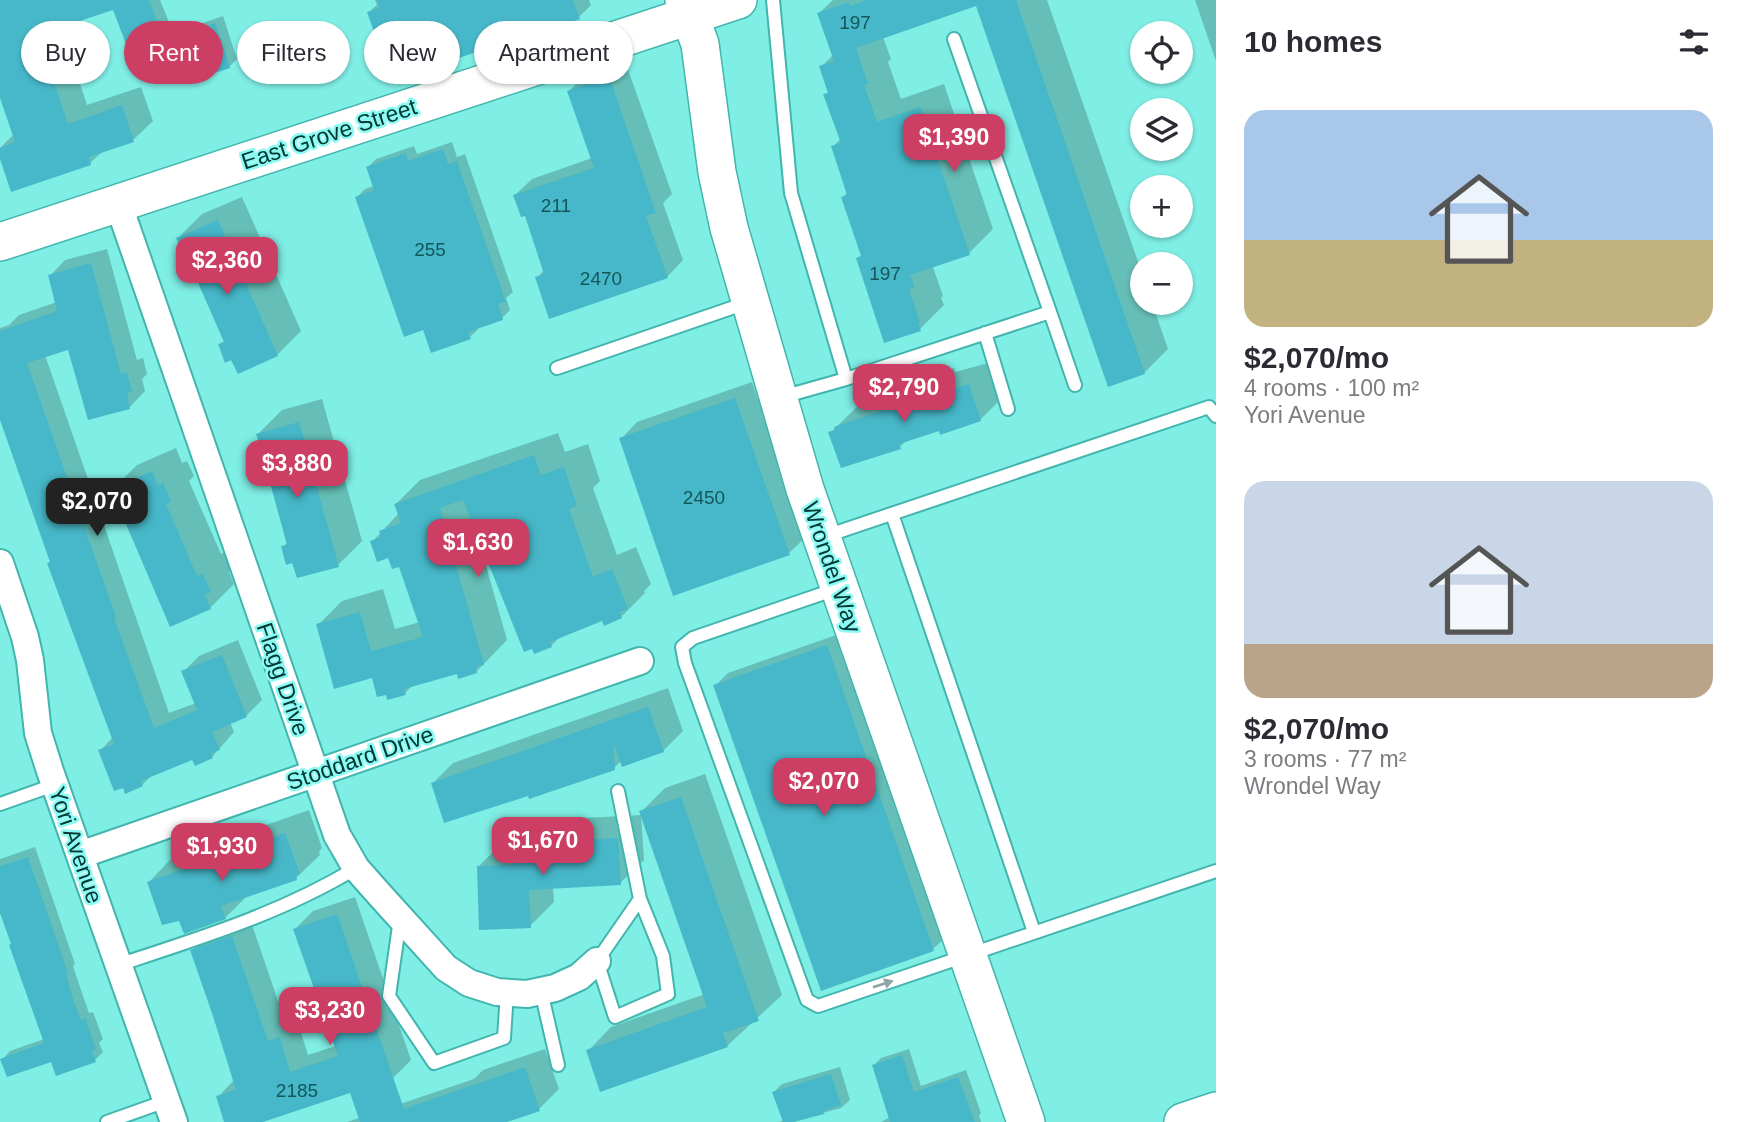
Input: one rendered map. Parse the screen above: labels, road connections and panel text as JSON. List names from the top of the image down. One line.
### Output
{"streets":{"street":["East Grove Street","Wrondel Way","Flagg Drive","Stoddard Drive","Yori Avenue"]},"crossings":[["East Grove Street","Wrondel Way"],["East Grove Street","Flagg Drive"],["Flagg Drive","Stoddard Drive"],["Stoddard Drive","Yori Avenue"]],"house_numbers":["197","211","255","197","2470","2450","2185"],"page":{"heading":"10 homes","map_buttons":["+","−"],"chip":["Buy","Rent","Filters","New","Apartment"],"list":[{"name":"$2,070/mo","note":"4 rooms · 100 m² · Yori Avenue"},{"name":"$2,070/mo","note":"3 rooms · 77 m² · Wrondel Way"}],"price":["$1,390","$2,360","$2,790","$3,880","$2,070","$1,630","$2,070","$1,670","$1,930","$3,230"]}}
